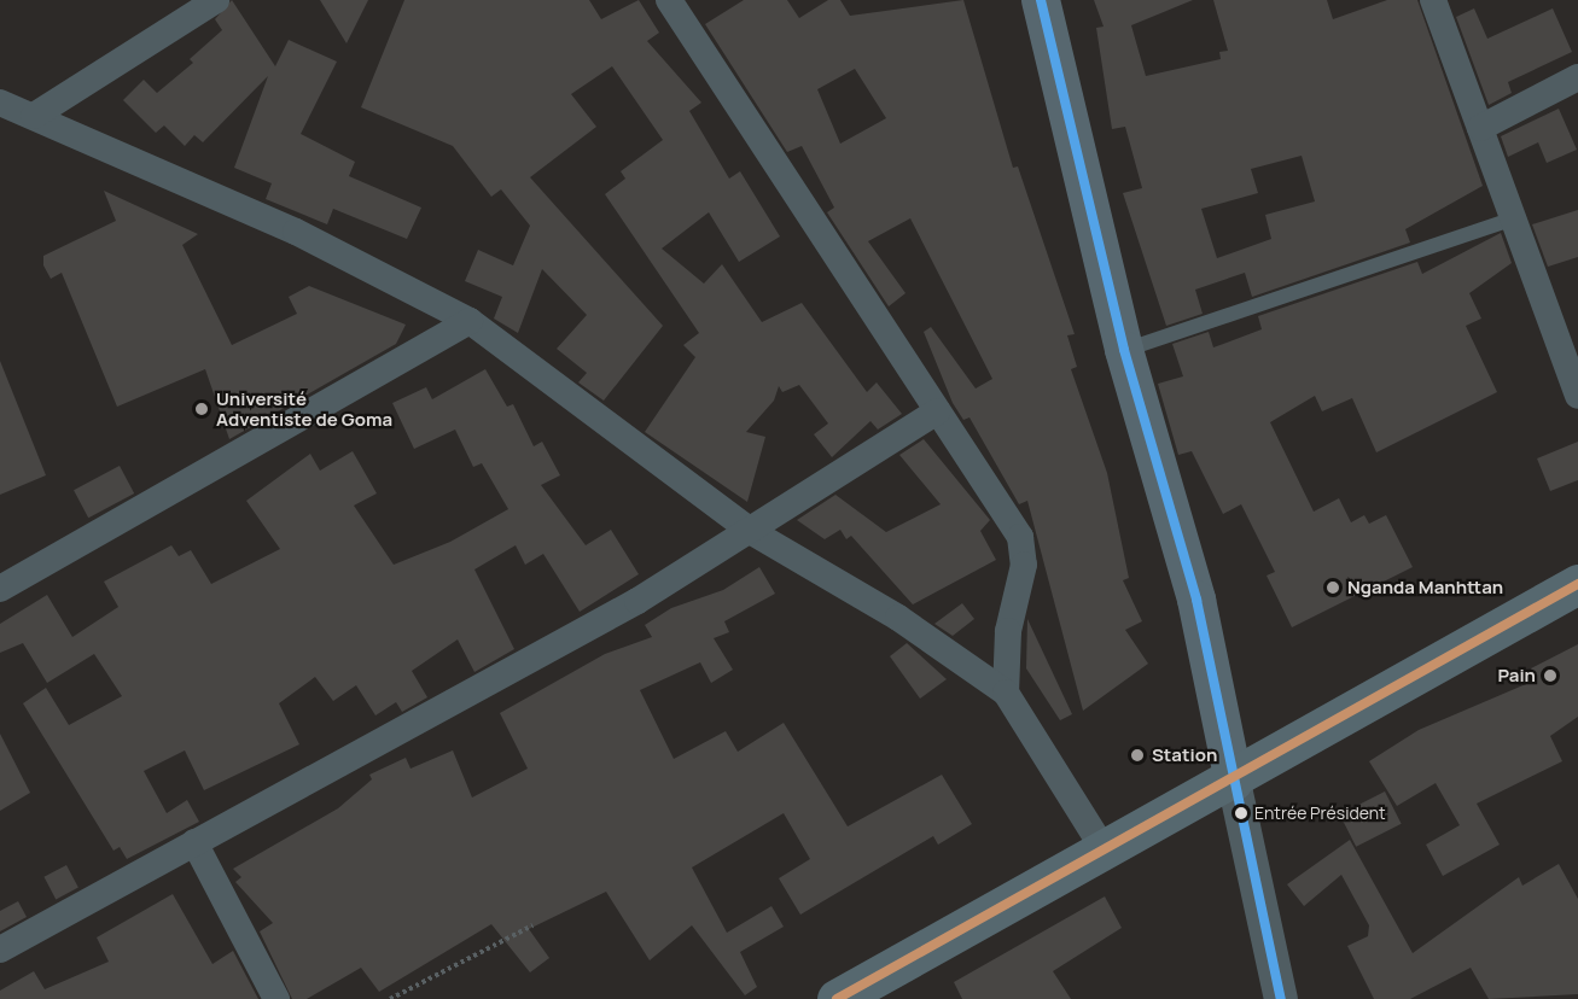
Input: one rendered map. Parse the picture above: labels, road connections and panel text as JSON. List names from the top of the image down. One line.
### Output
{"places":["Université Adventiste de Goma","Nganda Manhttan","Pain","Station","Entrée Président"]}
